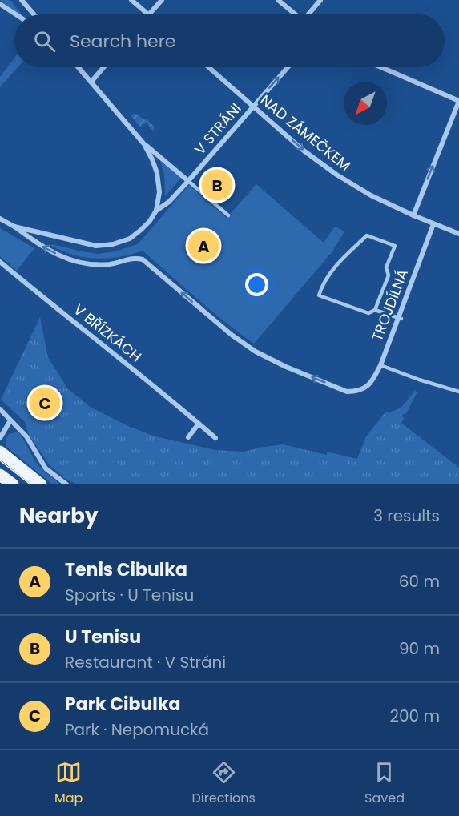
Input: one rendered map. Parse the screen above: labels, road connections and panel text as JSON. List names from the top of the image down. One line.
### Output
{"streets":{"street":["V STRÁNI","NAD ZÁMEČKEM","TROJDÍLNÁ","V BŘÍZKÁCH"]},"crossings":[["V STRÁNI","NAD ZÁMEČKEM"],["V STRÁNI","TROJDÍLNÁ"],["NAD ZÁMEČKEM","TROJDÍLNÁ"]],"one_way":["NAD ZÁMEČKEM","TROJDÍLNÁ"],"north":"bottom left","page":{"search":"Search here","pins":["B","A","C"],"heading":["Nearby","3 results"],"list":[{"mark":"A","name":"Tenis Cibulka","note":"Sports · U Tenisu","value":"60 m"},{"mark":"B","name":"U Tenisu","note":"Restaurant · V Stráni","value":"90 m"},{"mark":"C","name":"Park Cibulka","note":"Park · Nepomucká","value":"200 m"}],"nav":["Map","Directions","Saved"]}}
